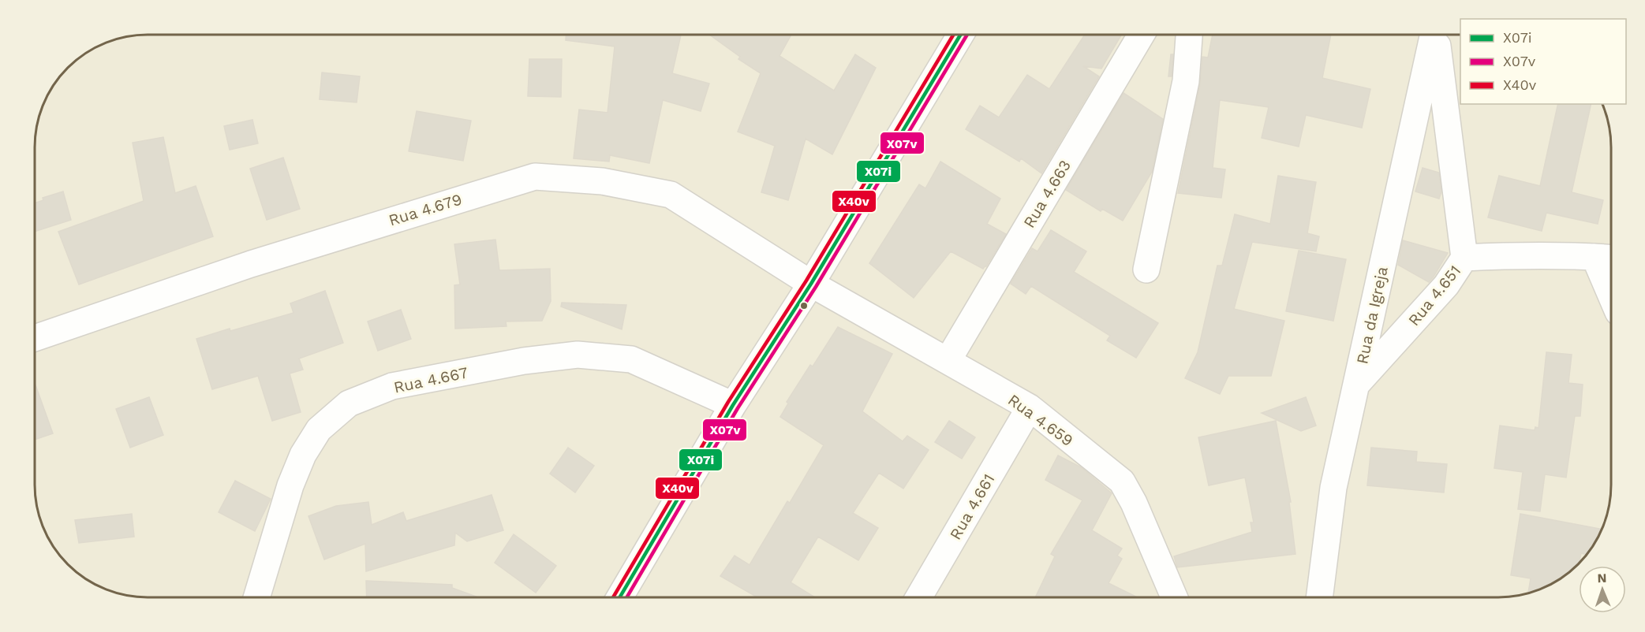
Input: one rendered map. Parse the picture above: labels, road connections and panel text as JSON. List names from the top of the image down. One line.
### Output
{"streets":{"street":["Rua 4.663","Rua 4.679","Rua 4.651","Rua da Igreja","Rua 4.667","Rua 4.659","Rua 4.661"]},"crossings":[["Rua 4.663","Rua 4.659"],["Rua 4.679","Rua 4.659"],["Rua 4.651","Rua da Igreja"],["Rua 4.659","Rua 4.661"]],"lines":["transit line X07i","transit line X07v","transit line X40v"],"legend":["X07i","X07v","X40v"],"north":"top"}
